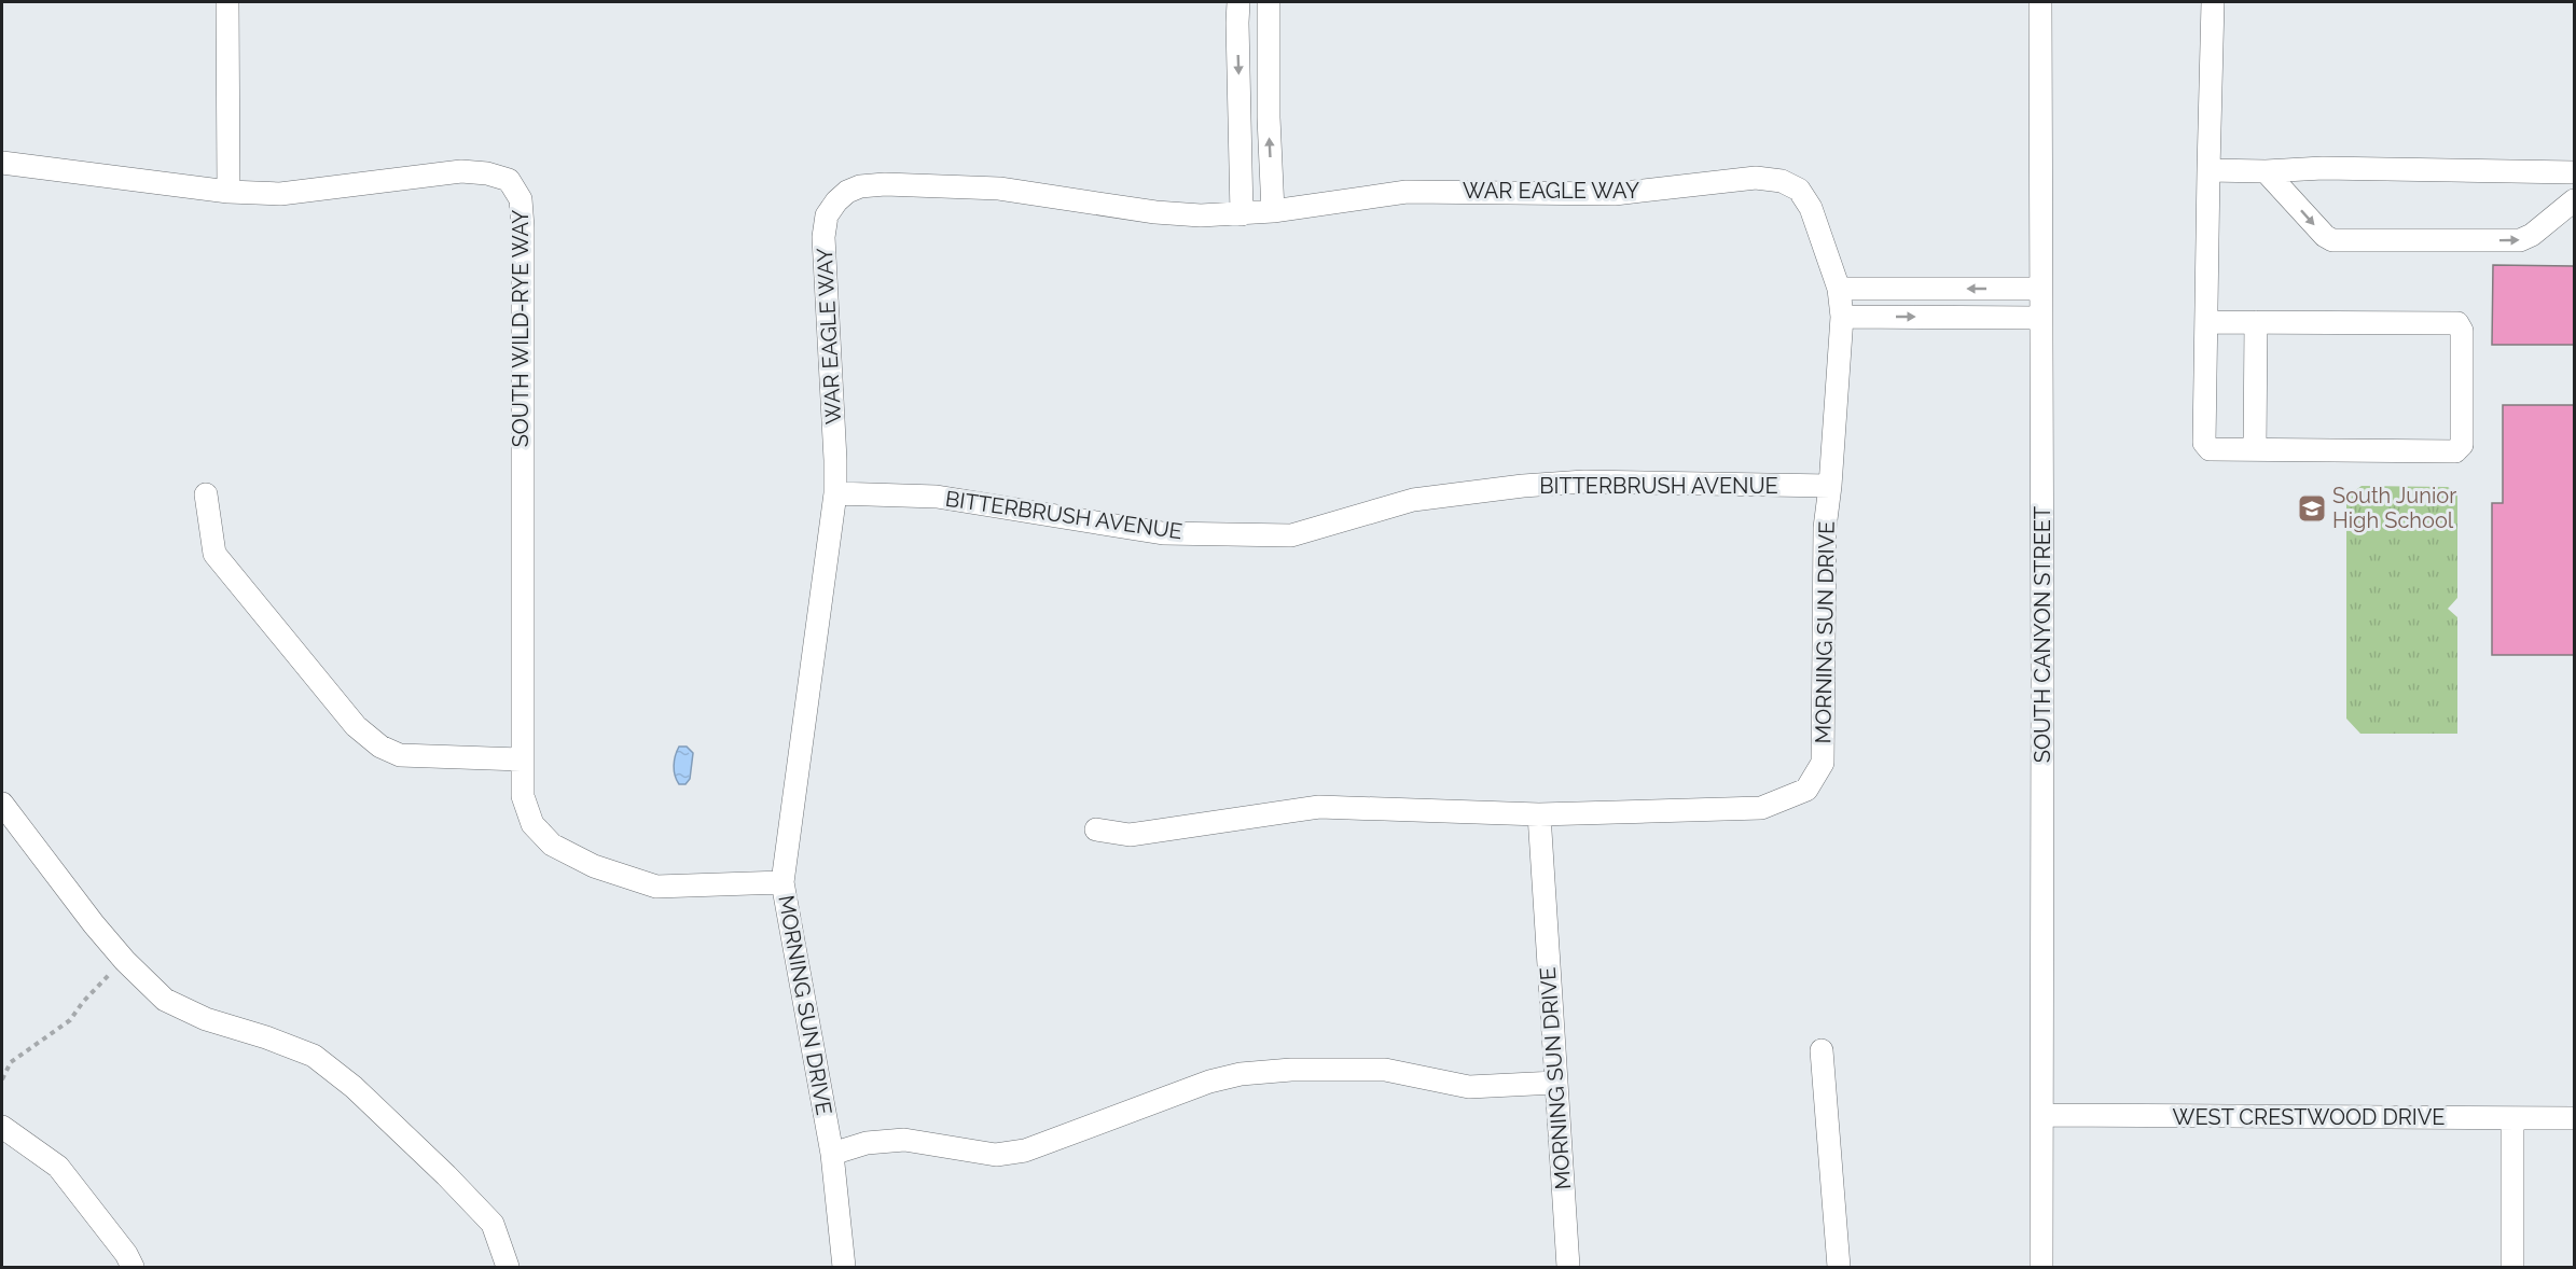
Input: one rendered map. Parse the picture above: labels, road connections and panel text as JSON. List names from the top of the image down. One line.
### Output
{"streets":{"street":["WAR EAGLE WAY","SOUTH WILD-RYE WAY","BITTERBRUSH AVENUE","MORNING SUN DRIVE","SOUTH CANYON STREET","WEST CRESTWOOD DRIVE"]},"crossings":[["WAR EAGLE WAY","BITTERBRUSH AVENUE"],["WAR EAGLE WAY","MORNING SUN DRIVE"],["SOUTH WILD-RYE WAY","MORNING SUN DRIVE"],["BITTERBRUSH AVENUE","MORNING SUN DRIVE"],["SOUTH CANYON STREET","WEST CRESTWOOD DRIVE"]],"places":{"school or university":["South Junior High School"]}}
